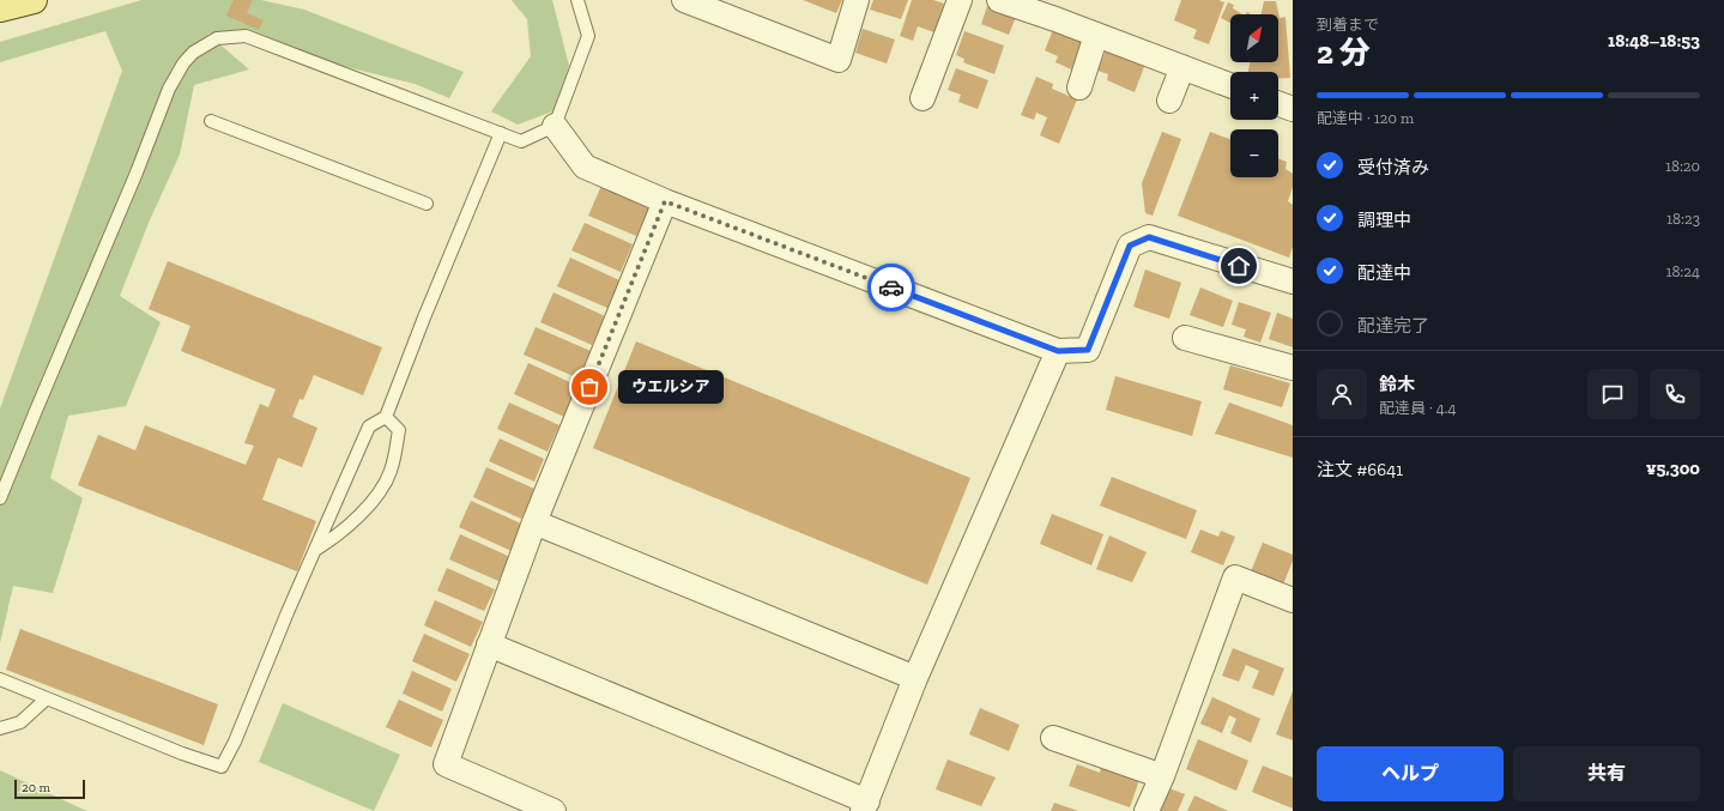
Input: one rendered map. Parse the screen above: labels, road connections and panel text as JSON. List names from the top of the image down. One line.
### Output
{"places":["ウエルシア"],"scale_bar":"20 m","north":"top right","page":{"heading":["2 分","到着まで","18:48–18:53"],"panel":["鈴木","配達員 · 4.4","注文 #6641","¥5,300"],"map_buttons":["+","−"],"bar":"配達中 · 120 m","list":[["受付済み","18:20"],["調理中","18:23"],["配達中","18:24"],"配達完了"],"bubble":"ウエルシア","buttons":["ヘルプ","共有"],"scale":"20 m"}}
